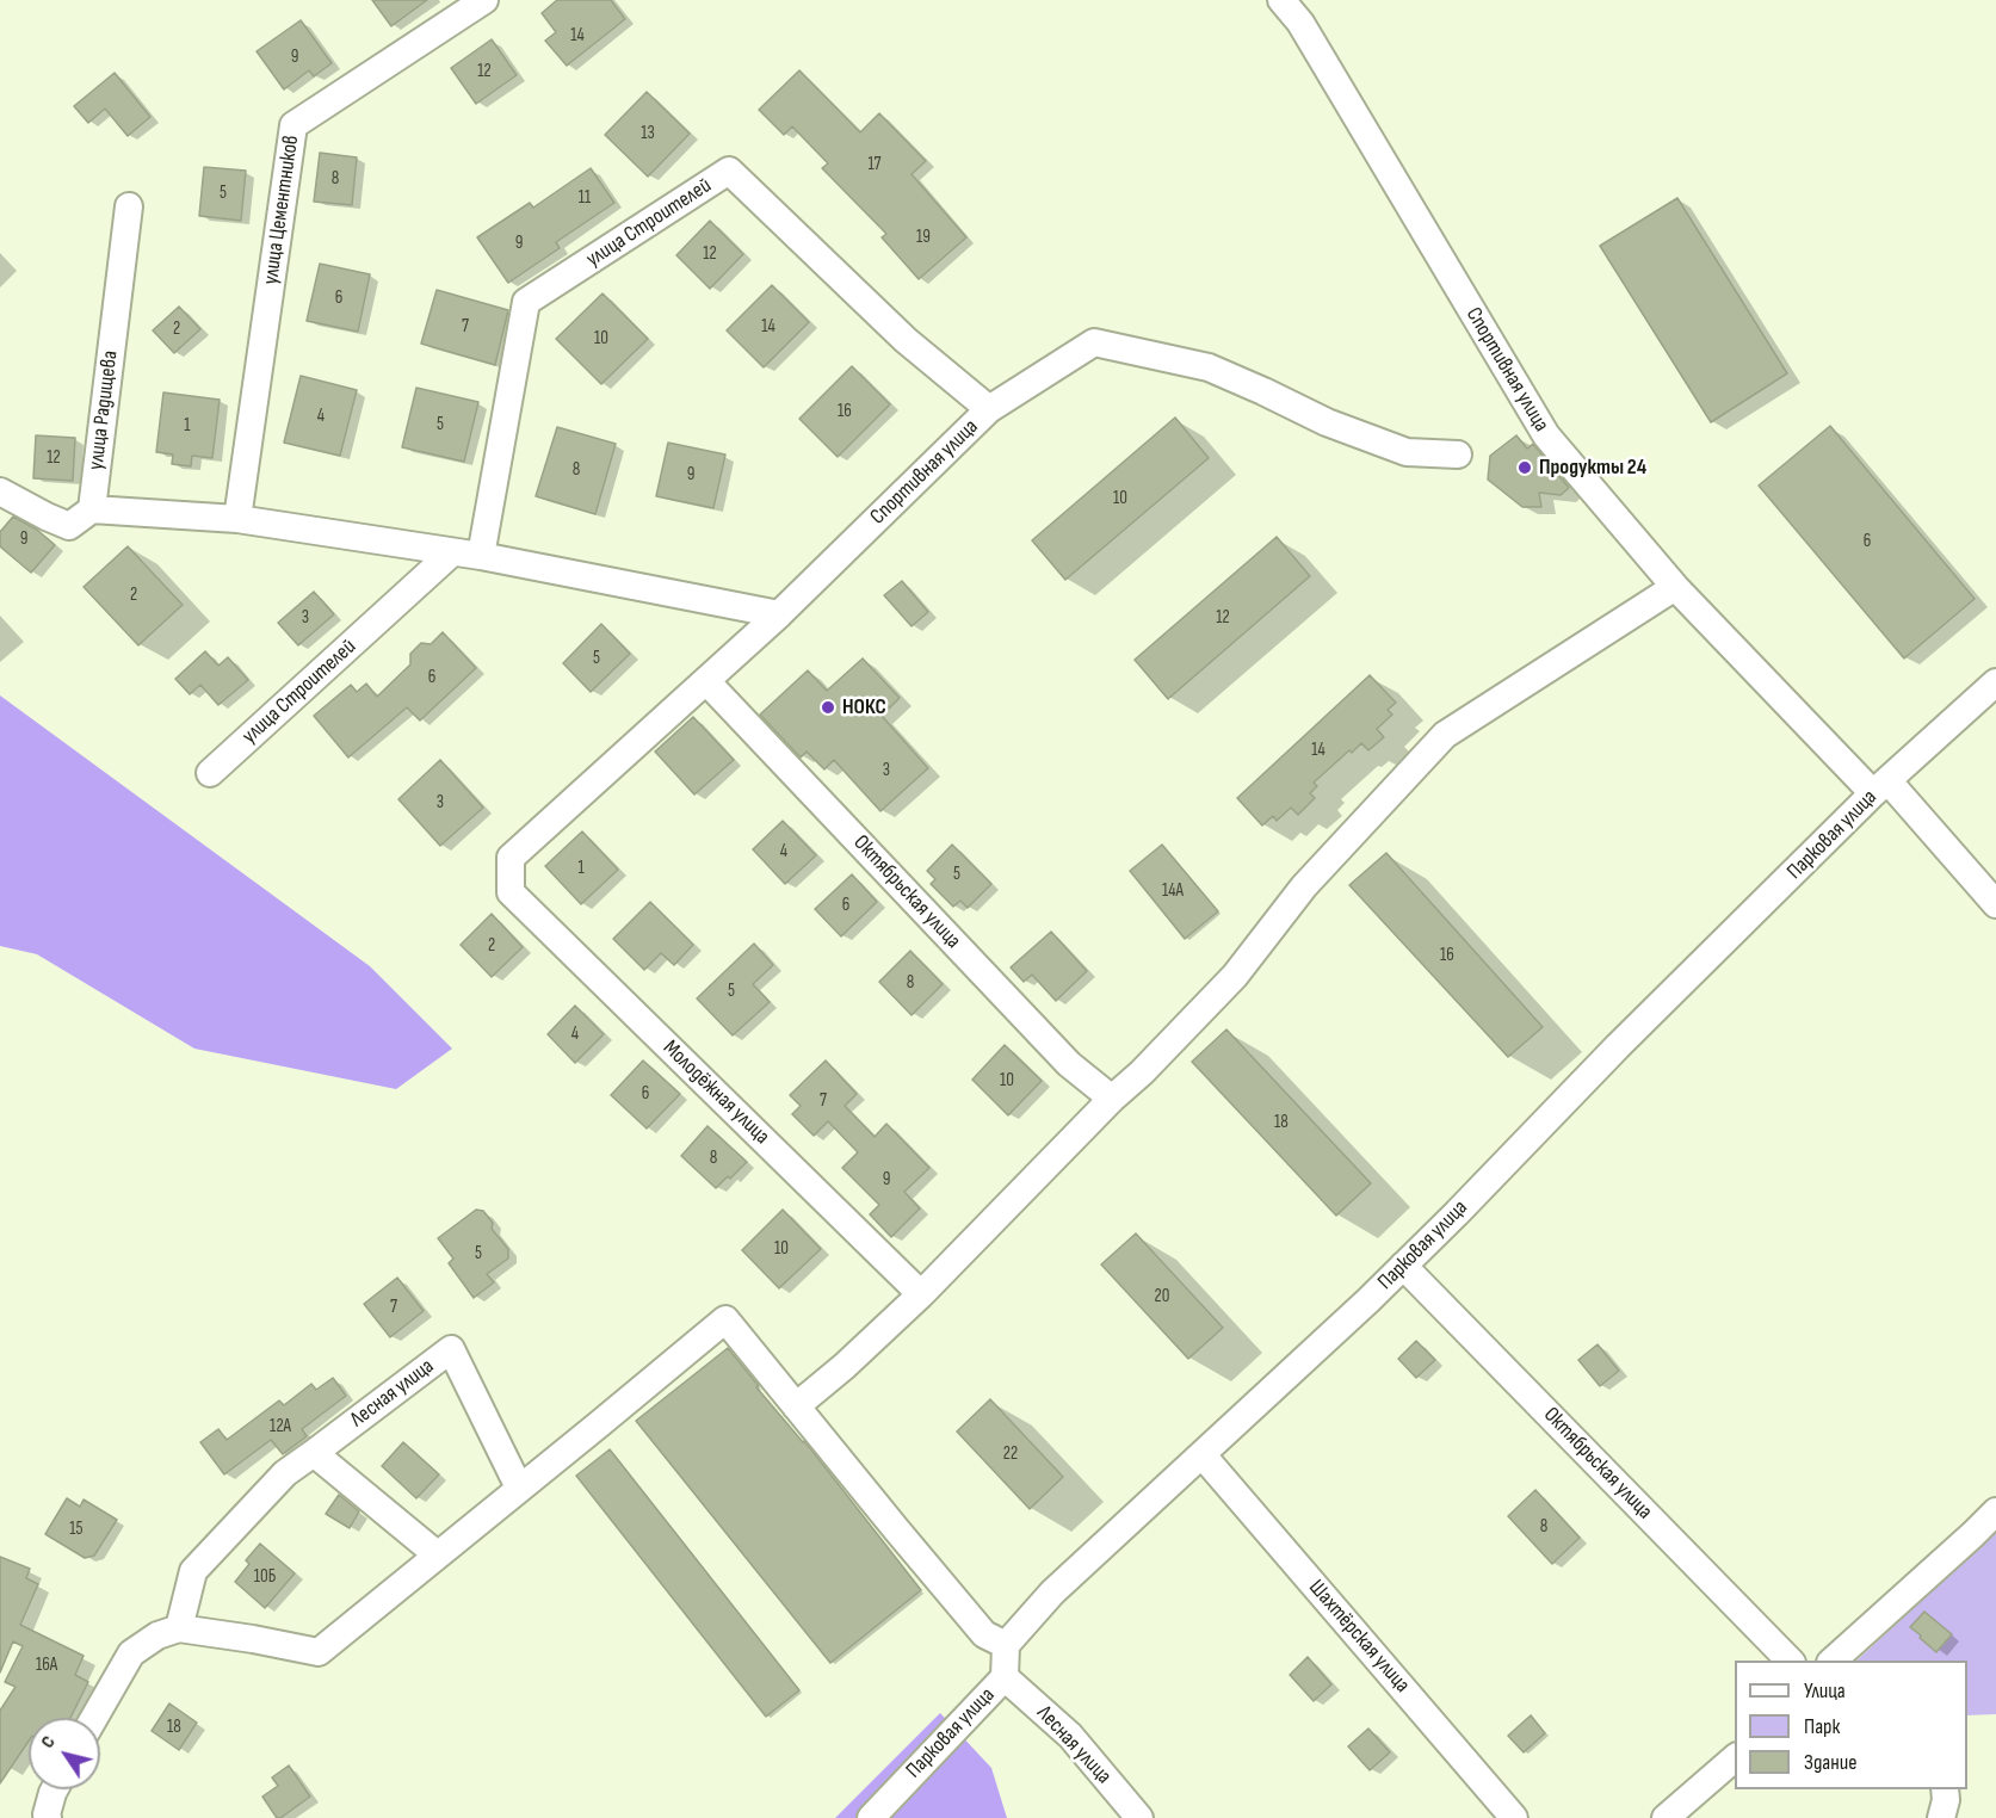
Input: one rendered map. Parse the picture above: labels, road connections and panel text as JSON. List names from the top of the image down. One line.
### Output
{"streets":{"street":["улица Цементников","улица Строителей","Спортивная улица","улица Радищева","Парковая улица","Октябрьская улица","Молодёжная улица","Лесная улица","Шахтёрская улица"]},"crossings":[["улица Строителей","Спортивная улица"],["Спортивная улица","Парковая улица"],["Спортивная улица","Октябрьская улица"],["Спортивная улица","Молодёжная улица"],["Парковая улица","Октябрьская улица"],["Парковая улица","Лесная улица"],["Парковая улица","Шахтёрская улица"]],"places":["Продукты 24","НОКС"],"house_numbers":["14","9","12","13","17","8","5","11","19","9","12","6","7","14","2","10","16","4","5","1","12","8","9","10","9","6","2","3","12","5","6","14","3","3","4","1","5","14А","6","2","16","8","5","4","10","6","7","18","8","9","10","5","20","7","12А","22","8","15","10Б","16А","18"],"legend":["Улица","Парк","Здание"],"north":"top left"}
